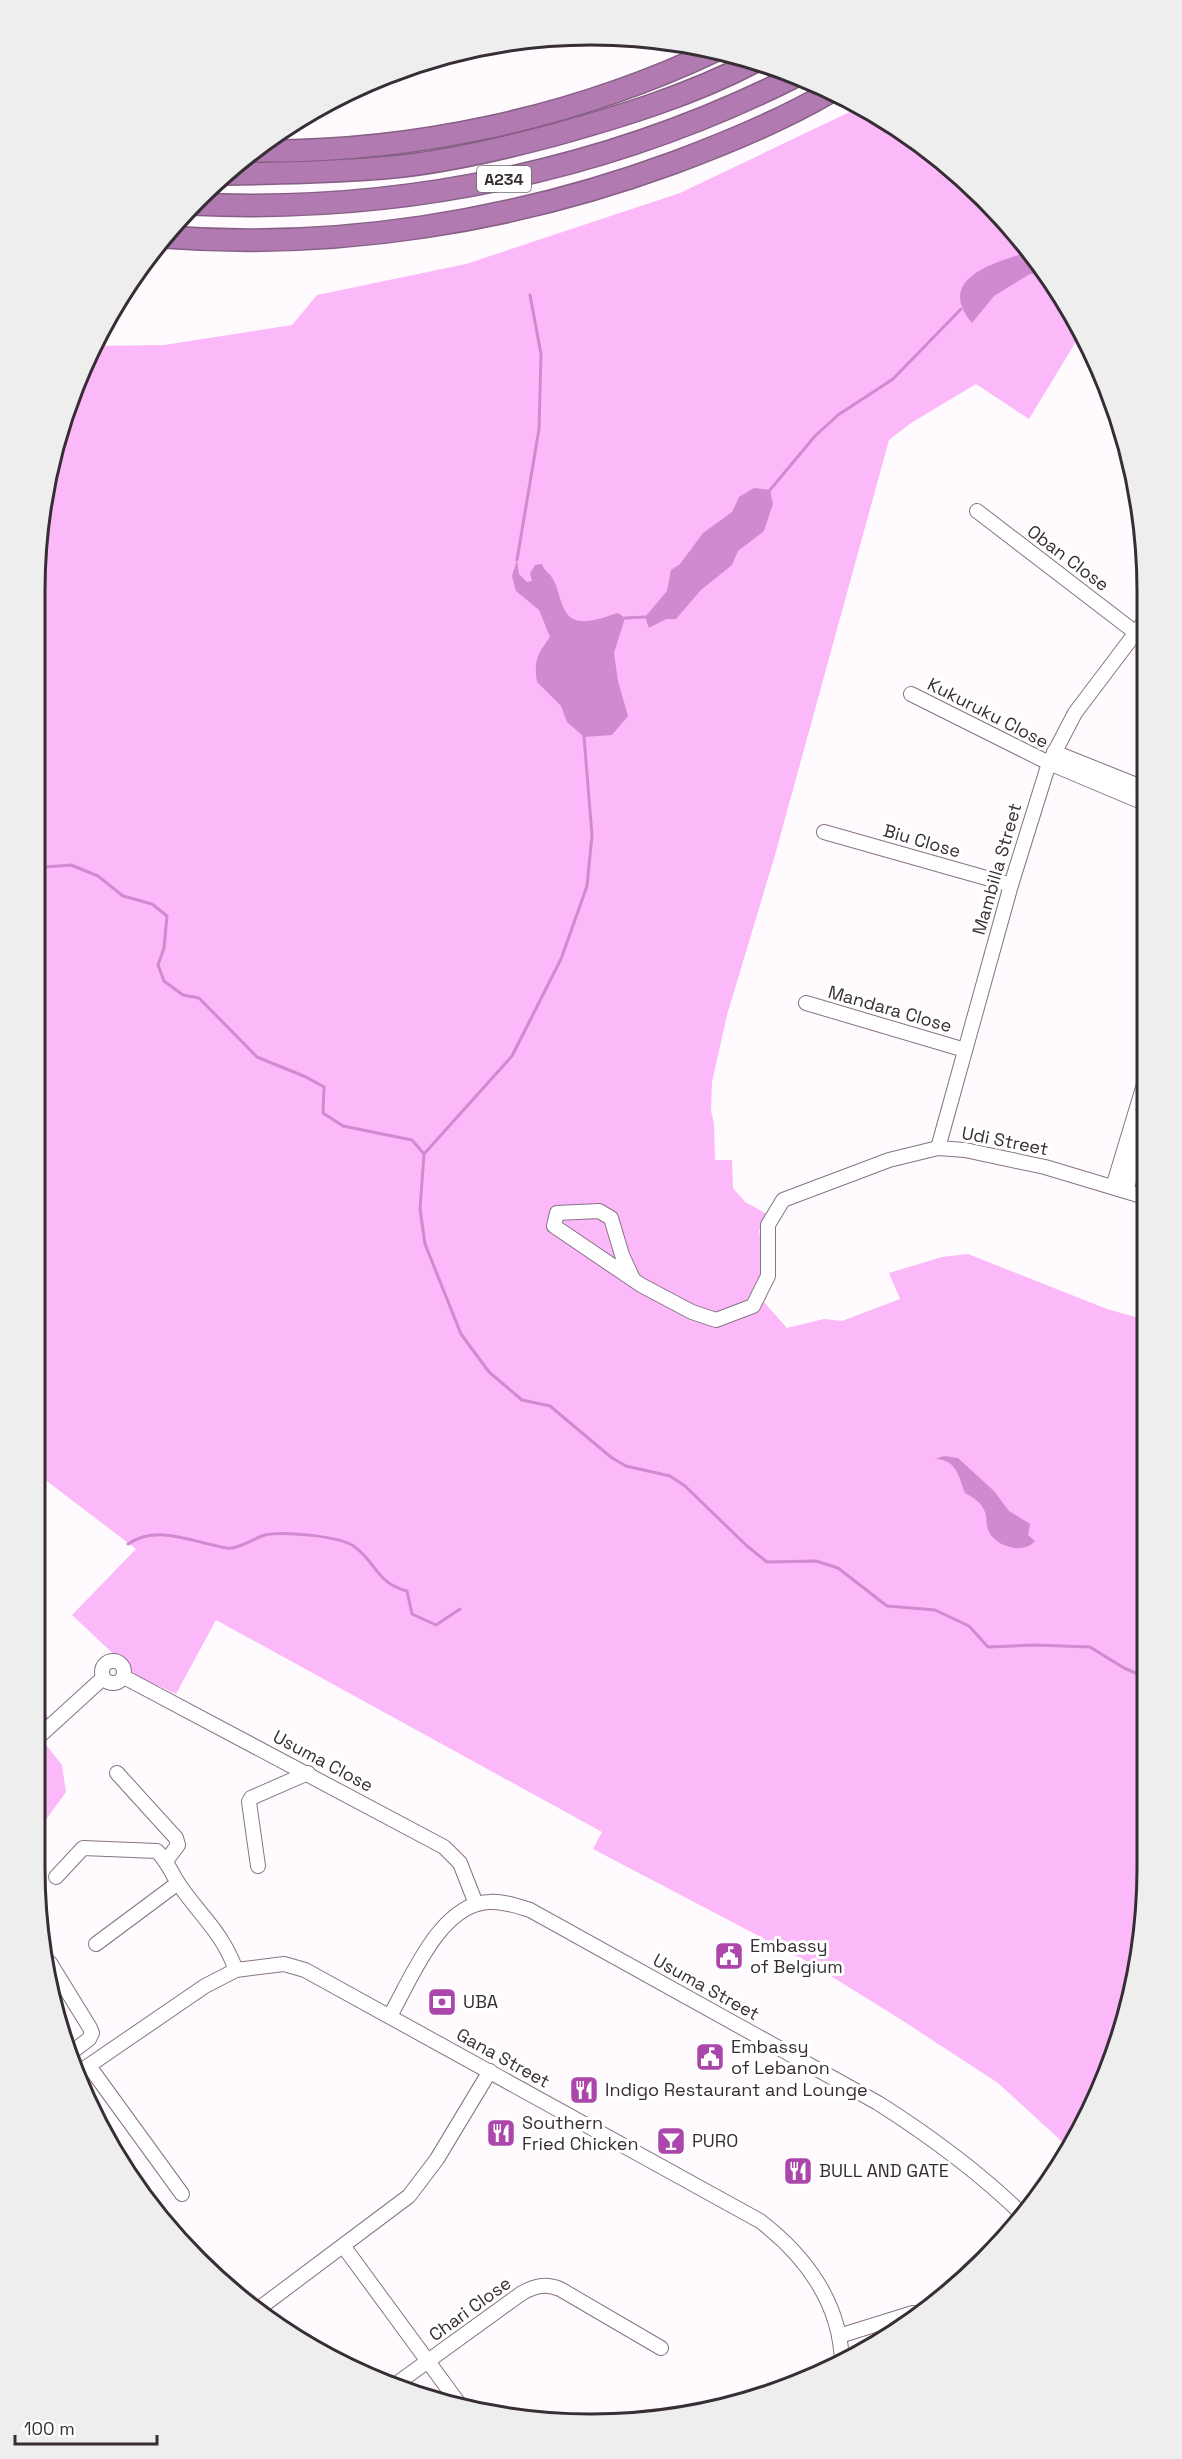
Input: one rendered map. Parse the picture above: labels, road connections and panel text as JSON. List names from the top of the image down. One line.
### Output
{"streets":{"highway":["A234"],"street":["Oban Close","Kukuruku Close","Biu Close","Mambilla Street","Mandara Close","Udi Street","Usuma Close","Usuma Street","Gana Street","Chari Close"]},"crossings":[["Kukuruku Close","Mambilla Street"],["Biu Close","Mambilla Street"],["Mambilla Street","Mandara Close"],["Mambilla Street","Udi Street"],["Usuma Close","Usuma Street"],["Usuma Street","Gana Street"]],"places":{"public building":["Embassy of Belgium","Embassy of Lebanon"],"bank":["UBA"],"restaurant":["Indigo Restaurant and Lounge","Southern Fried Chicken","BULL AND GATE"],"bar":["PURO"]},"scale_bar":"100 m"}
